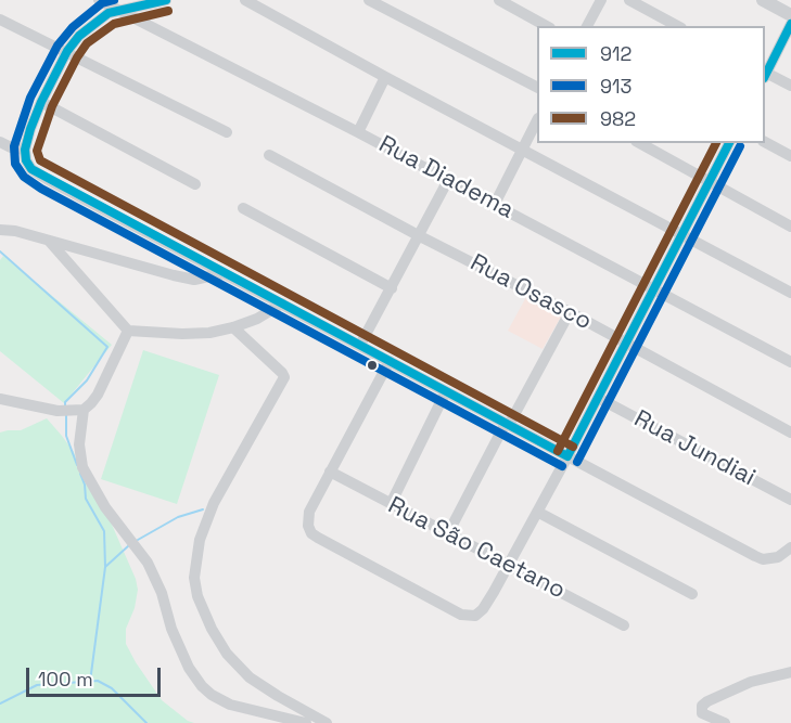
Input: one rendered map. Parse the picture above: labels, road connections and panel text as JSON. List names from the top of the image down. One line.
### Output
{"streets":{"street":["Rua Diadema","Rua Osasco","Rua Jundiai","Rua São Caetano"]},"lines":["transit line 912","transit line 913","transit line 982"],"legend":["912","913","982"],"scale_bar":"100 m"}
